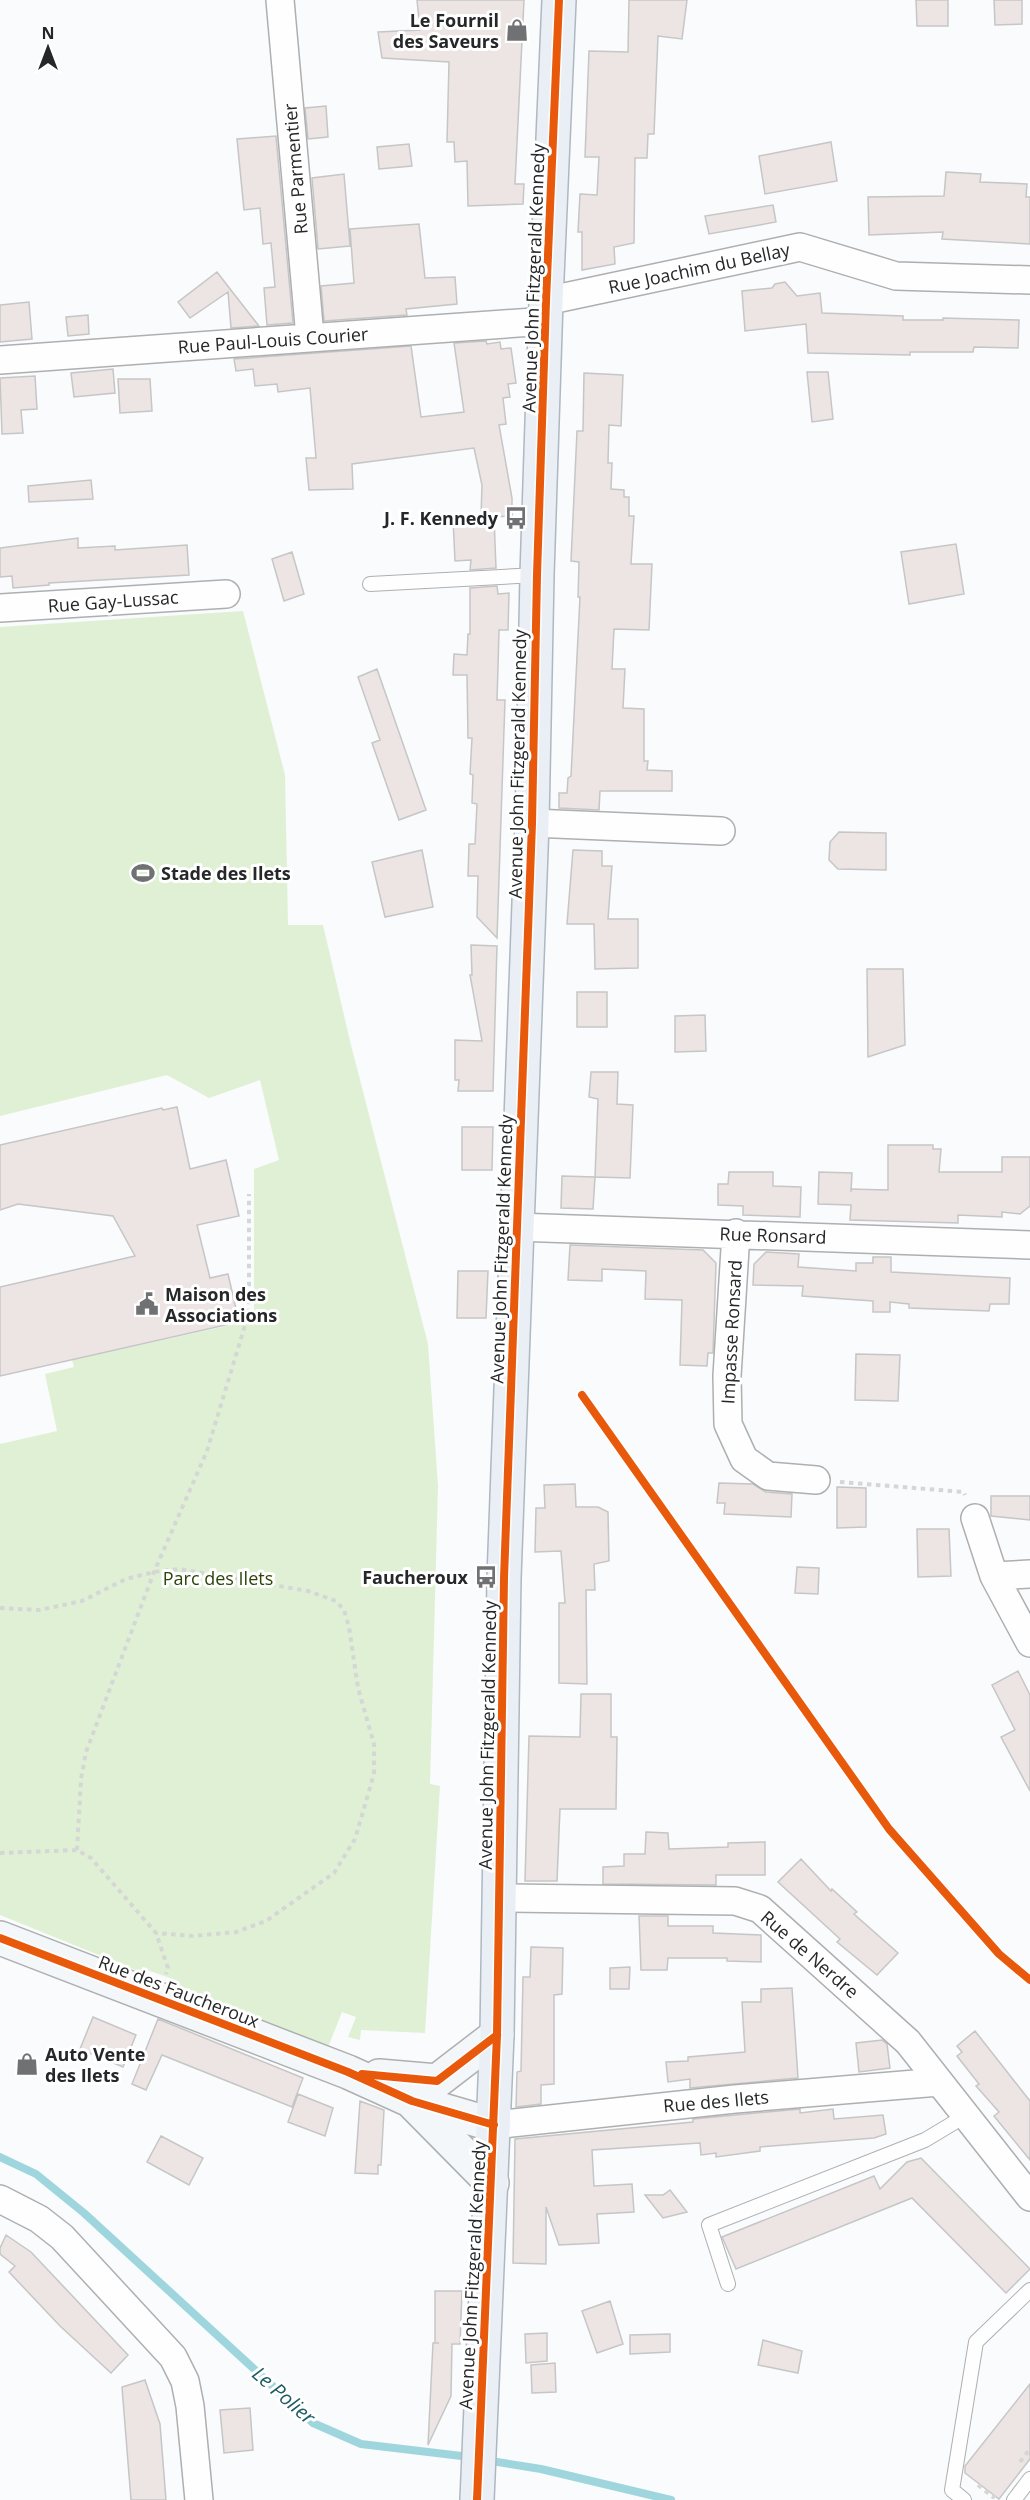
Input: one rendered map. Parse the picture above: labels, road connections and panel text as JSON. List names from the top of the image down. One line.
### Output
{"streets":{"main road":["Avenue John Fitzgerald Kennedy"],"street":["Rue Parmentier","Rue Joachim du Bellay","Rue Paul-Louis Courier","Rue Gay-Lussac","Rue Ronsard","Impasse Ronsard","Rue de Nerdre","Rue des Faucheroux","Rue des Ilets"]},"crossings":[["Rue Parmentier","Rue Paul-Louis Courier"],["Rue Joachim du Bellay","Avenue John Fitzgerald Kennedy"],["Rue Joachim du Bellay","Rue Paul-Louis Courier"],["Avenue John Fitzgerald Kennedy","Rue Paul-Louis Courier"],["Avenue John Fitzgerald Kennedy","Rue Ronsard"],["Avenue John Fitzgerald Kennedy","Rue de Nerdre"],["Avenue John Fitzgerald Kennedy","Rue des Faucheroux"],["Avenue John Fitzgerald Kennedy","Rue des Ilets"],["Rue Ronsard","Impasse Ronsard"],["Rue de Nerdre","Rue des Ilets"],["Rue des Faucheroux","Rue des Ilets"]],"water":["Le Polier"],"parks":["Parc des Ilets"],"places":{"shop":["Le Fournil des Saveurs","Auto Vente des Ilets"],"bus stop":["J. F. Kennedy","Faucheroux"],"sports":["Stade des Ilets"],"public building":["Maison des Associations"]},"north":"top"}
